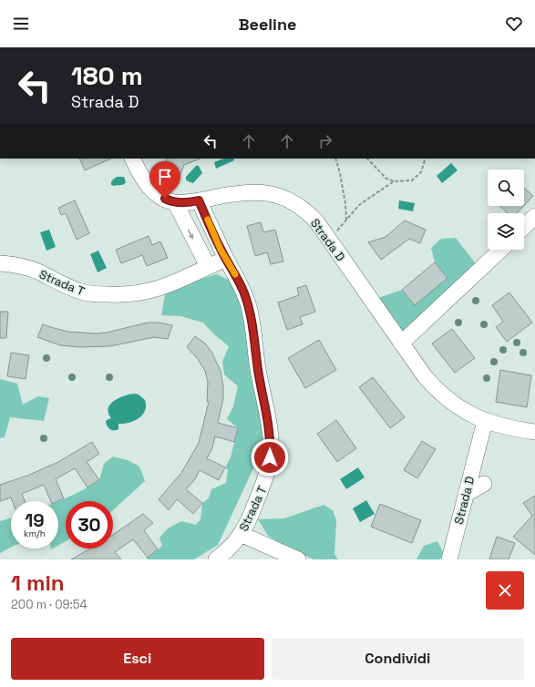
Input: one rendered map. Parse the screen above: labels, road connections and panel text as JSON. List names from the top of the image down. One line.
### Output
{"streets":{"street":["Strada D","Strada T"]},"crossings":[["Strada D","Strada T"]],"page":{"header":"Beeline","turn":["180 m","Strada D"],"speed":"19 km/h","limit":"30","heading":["1 min","200 m · 09:54"],"buttons":["Esci","Condividi"]}}
